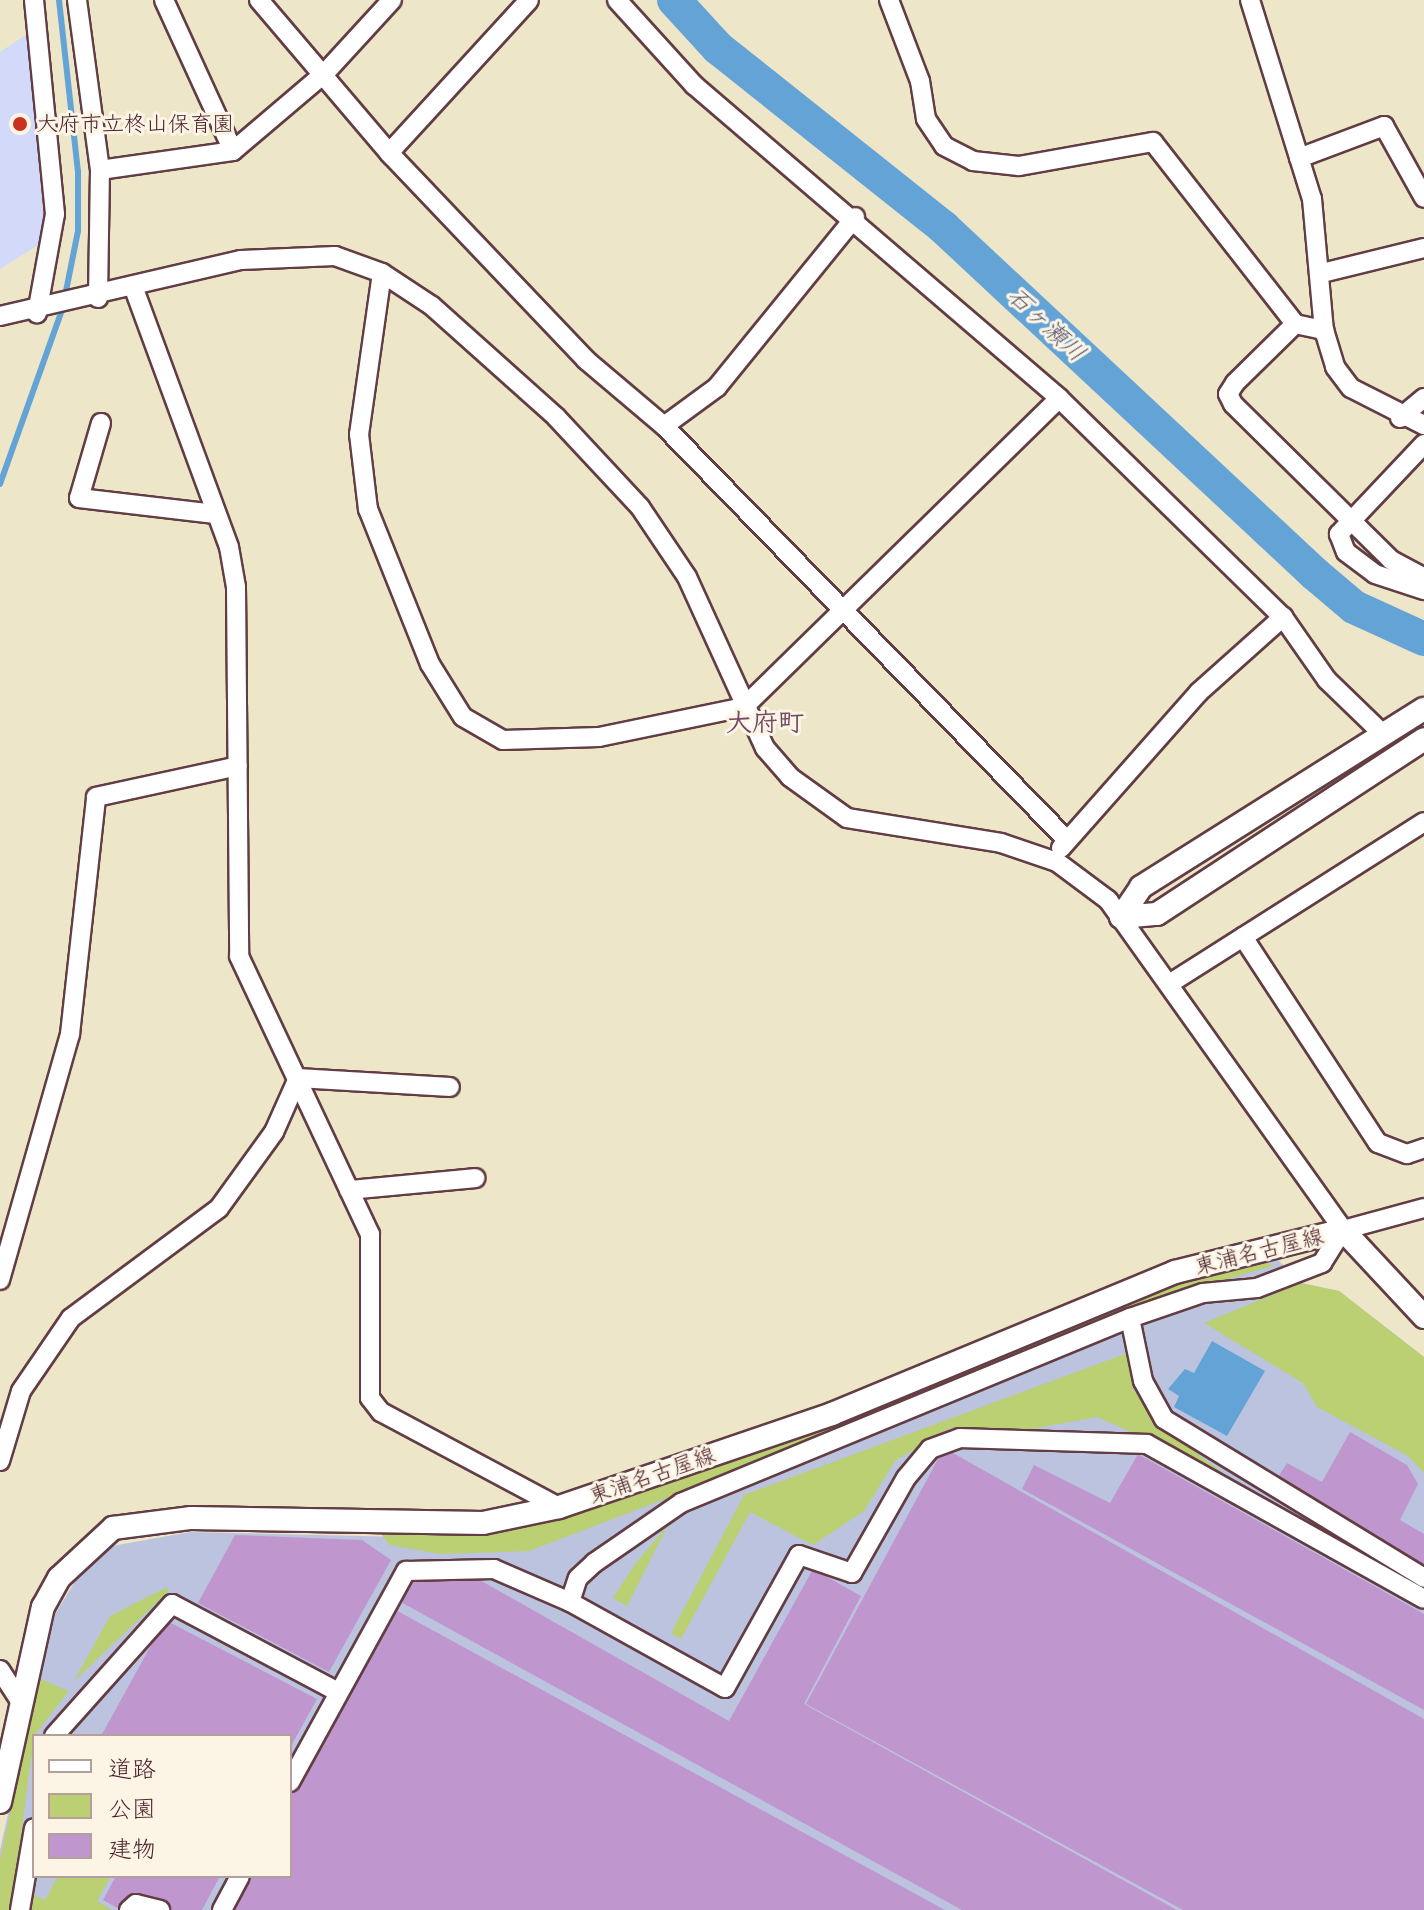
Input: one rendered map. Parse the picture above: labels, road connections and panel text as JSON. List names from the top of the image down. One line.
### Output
{"streets":{"main road":["東浦名古屋線"]},"districts":["大府町"],"water":["石ヶ瀬川"],"places":["大府市立柊山保育園"],"legend":["道路","公園","建物"]}
